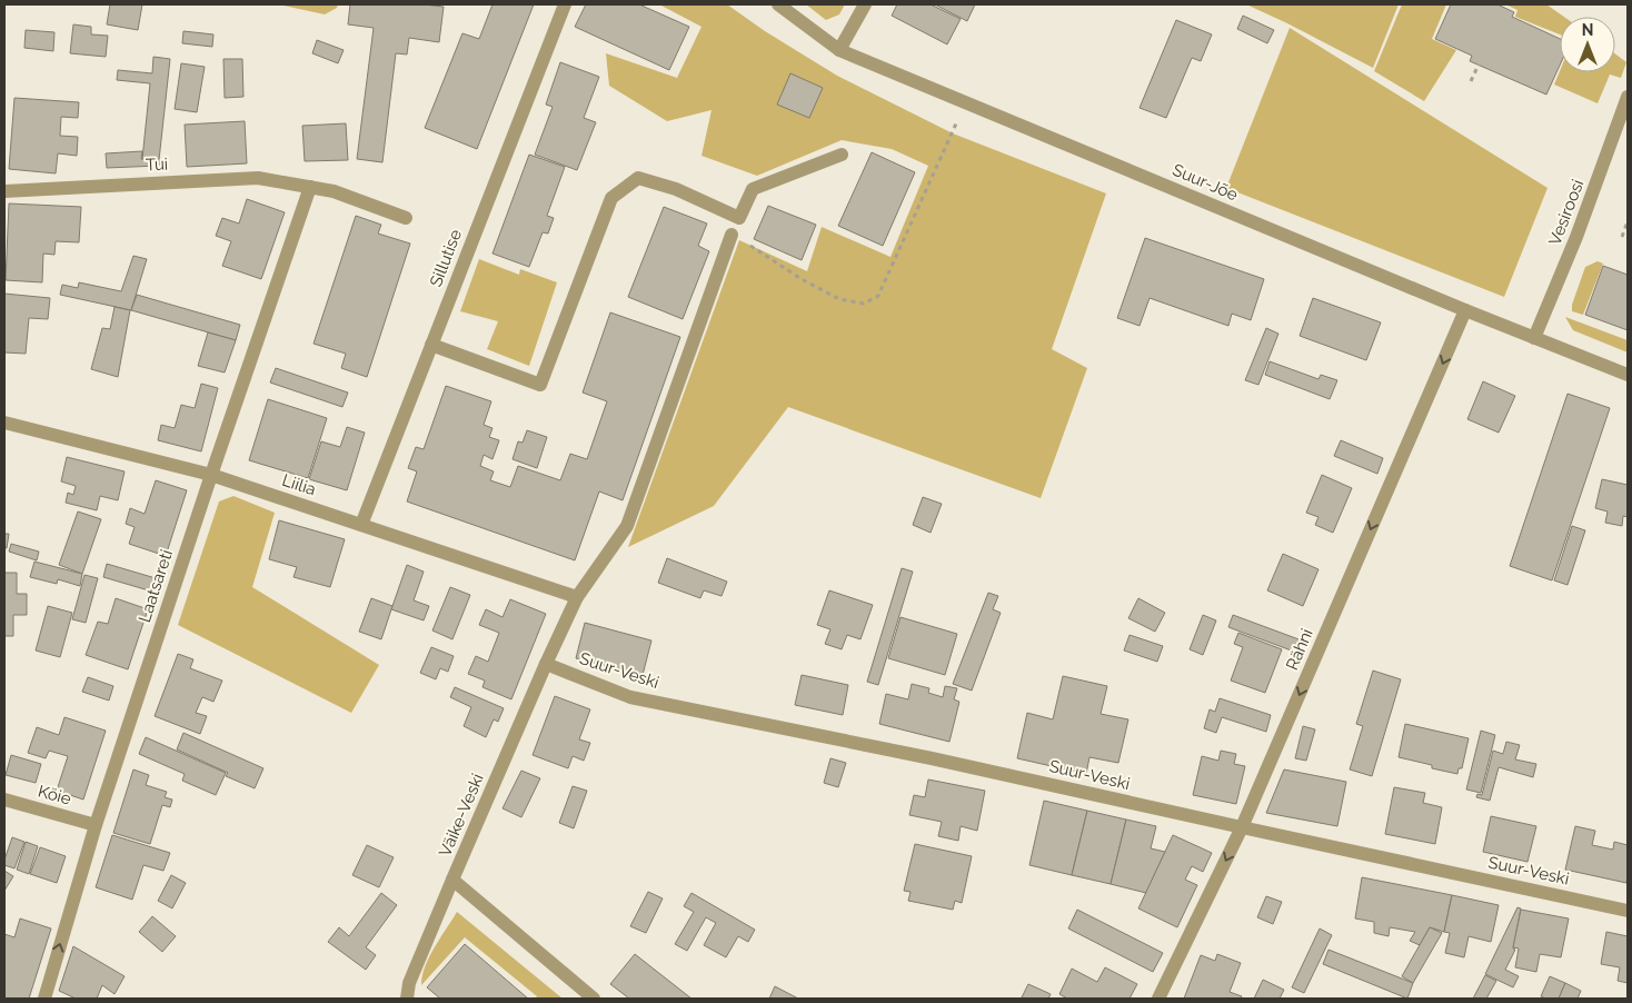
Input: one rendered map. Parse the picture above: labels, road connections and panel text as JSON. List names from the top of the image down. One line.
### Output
{"streets":{"street":["Tui","Suur-Jõe","Vesiroosi","Sillutise","Liilia","Laatsareti","Rähni","Suur-Veski","Köie","Väike-Veski"]},"crossings":[["Tui","Laatsareti"],["Suur-Jõe","Vesiroosi"],["Suur-Jõe","Rähni"],["Sillutise","Liilia"],["Liilia","Laatsareti"],["Liilia","Väike-Veski"],["Laatsareti","Köie"],["Rähni","Suur-Veski"],["Suur-Veski","Väike-Veski"]],"one_way":["Rähni"],"north":"top"}
